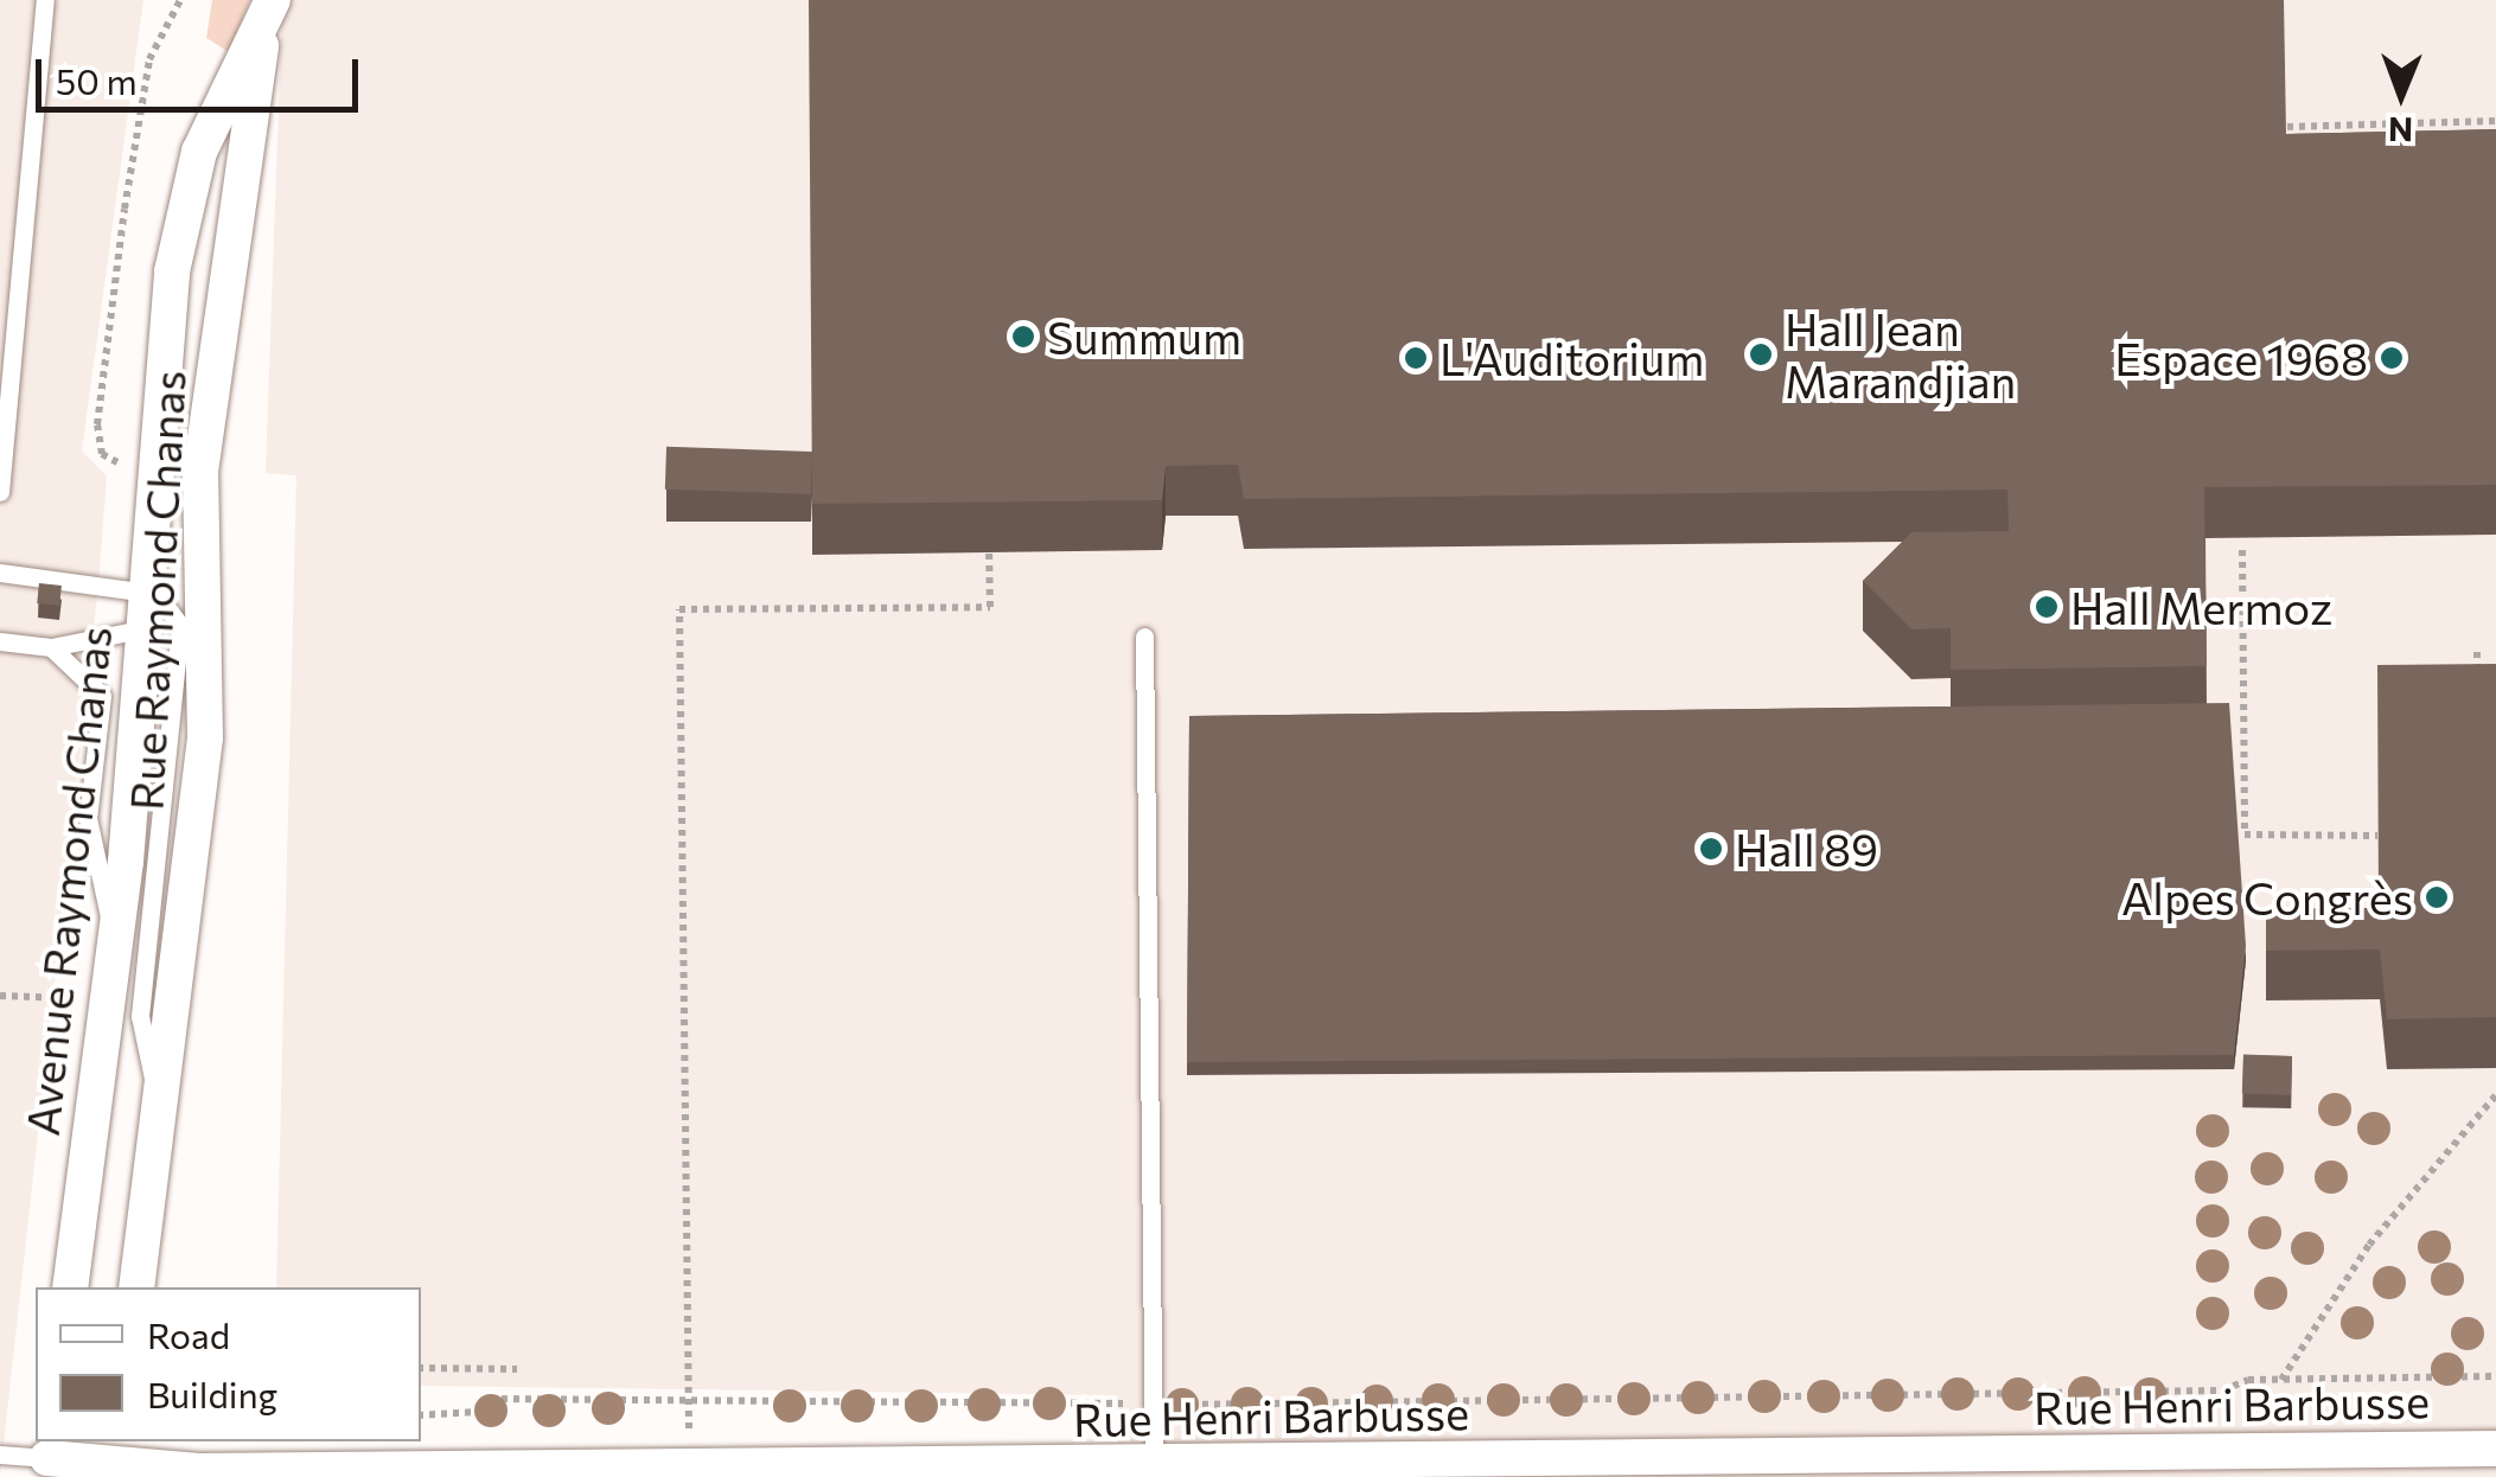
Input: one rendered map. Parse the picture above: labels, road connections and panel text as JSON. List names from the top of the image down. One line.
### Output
{"streets":{"street":["Rue Raymond Chanas","Avenue Raymond Chanas","Rue Henri Barbusse"]},"crossings":[["Rue Raymond Chanas","Avenue Raymond Chanas"]],"places":["Summum","Hall Jean Marandjian","L'Auditorium","Espace 1968","Hall Mermoz","Hall 89","Alpes Congrès"],"legend":["Road","Building"],"scale_bar":"50 m","north":"bottom"}
